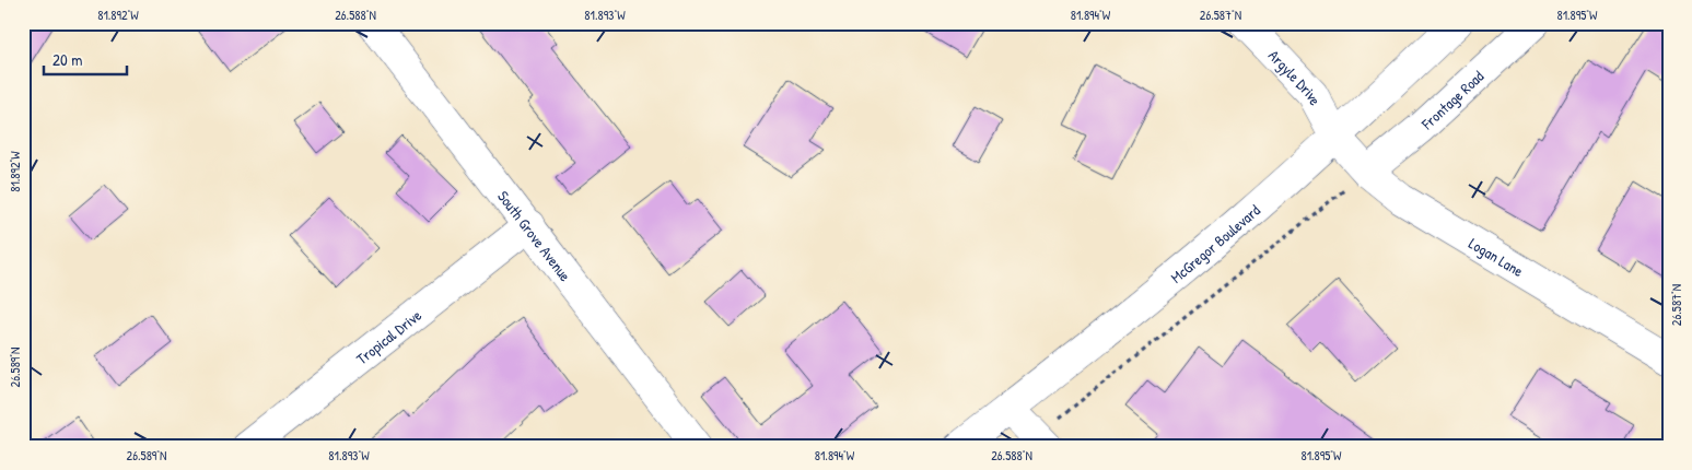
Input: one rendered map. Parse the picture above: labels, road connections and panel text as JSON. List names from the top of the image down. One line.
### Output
{"streets":{"street":["Argyle Drive","Frontage Road","South Grove Avenue","McGregor Boulevard","Logan Lane","Tropical Drive"]},"crossings":[["Argyle Drive","McGregor Boulevard"],["Argyle Drive","Logan Lane"],["Frontage Road","Logan Lane"],["South Grove Avenue","Tropical Drive"],["McGregor Boulevard","Logan Lane"]],"scale_bar":"20 m","coordinates":["81.892°W","26.588°N","81.893°W","81.894°W","26.587°N","81.895°W","26.589°N"]}
